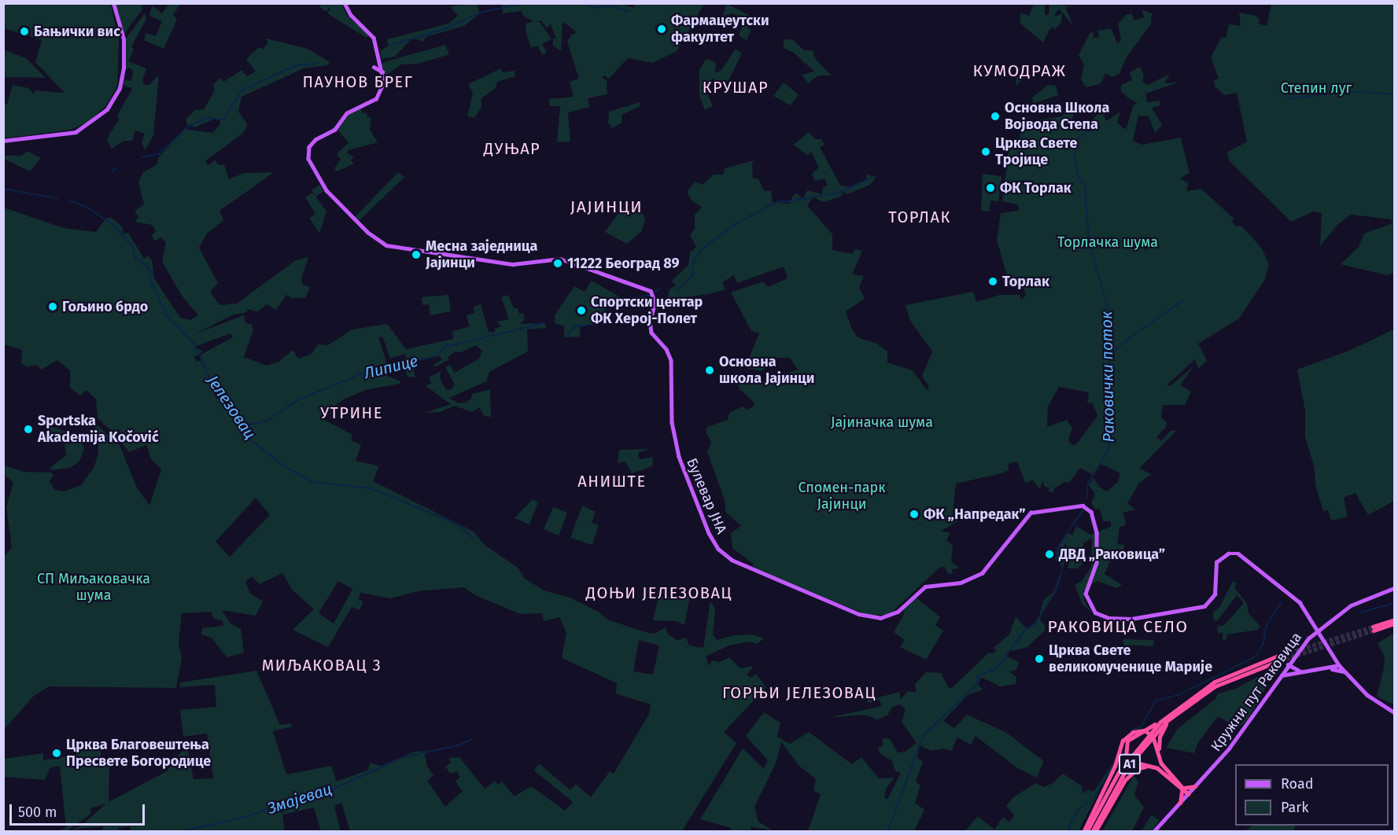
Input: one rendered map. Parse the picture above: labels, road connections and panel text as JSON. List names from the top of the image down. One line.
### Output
{"streets":{"highway":["A1"],"main road":["Булевар ЈНА","Кружни пут Раковица"]},"districts":["КУМОДРАЖ","ПАУНОВ БРЕГ","КРУШАР","ДУЊАР","ЈАЈИНЦИ","ТОРЛАК","УТРИНЕ","АНИШТЕ","ДОЊИ ЈЕЛЕЗОВАЦ","РАКОВИЦА СЕЛО","МИЉАКОВАЦ 3","ГОРЊИ ЈЕЛЕЗОВАЦ"],"water":["Липице","Раковички поток","Јелезовац","Змајевац"],"parks":["Степин луг","Торлачка шума","Јајиначка шума","Спомен-парк Јајинци","СП Миљаковачка шума"],"places":["Фармацеутски факултет","Бањички вис","Основна Школа Војвода Степа","Црква Свете Тројице","ФК Торлак","Месна заједница Јајинци","11222 Београд 89","Торлак","Гољино брдо","Спортски центар ФК Херој-Полет","Основна школа Јајинци","Sportska Akademija Kočović","ФК „Напредак”","ДВД „Раковица”","Црква Свете великомученице Марије","Црква Благовештења Пресвете Богородице"],"legend":["Road","Park"],"scale_bar":"500 m"}
